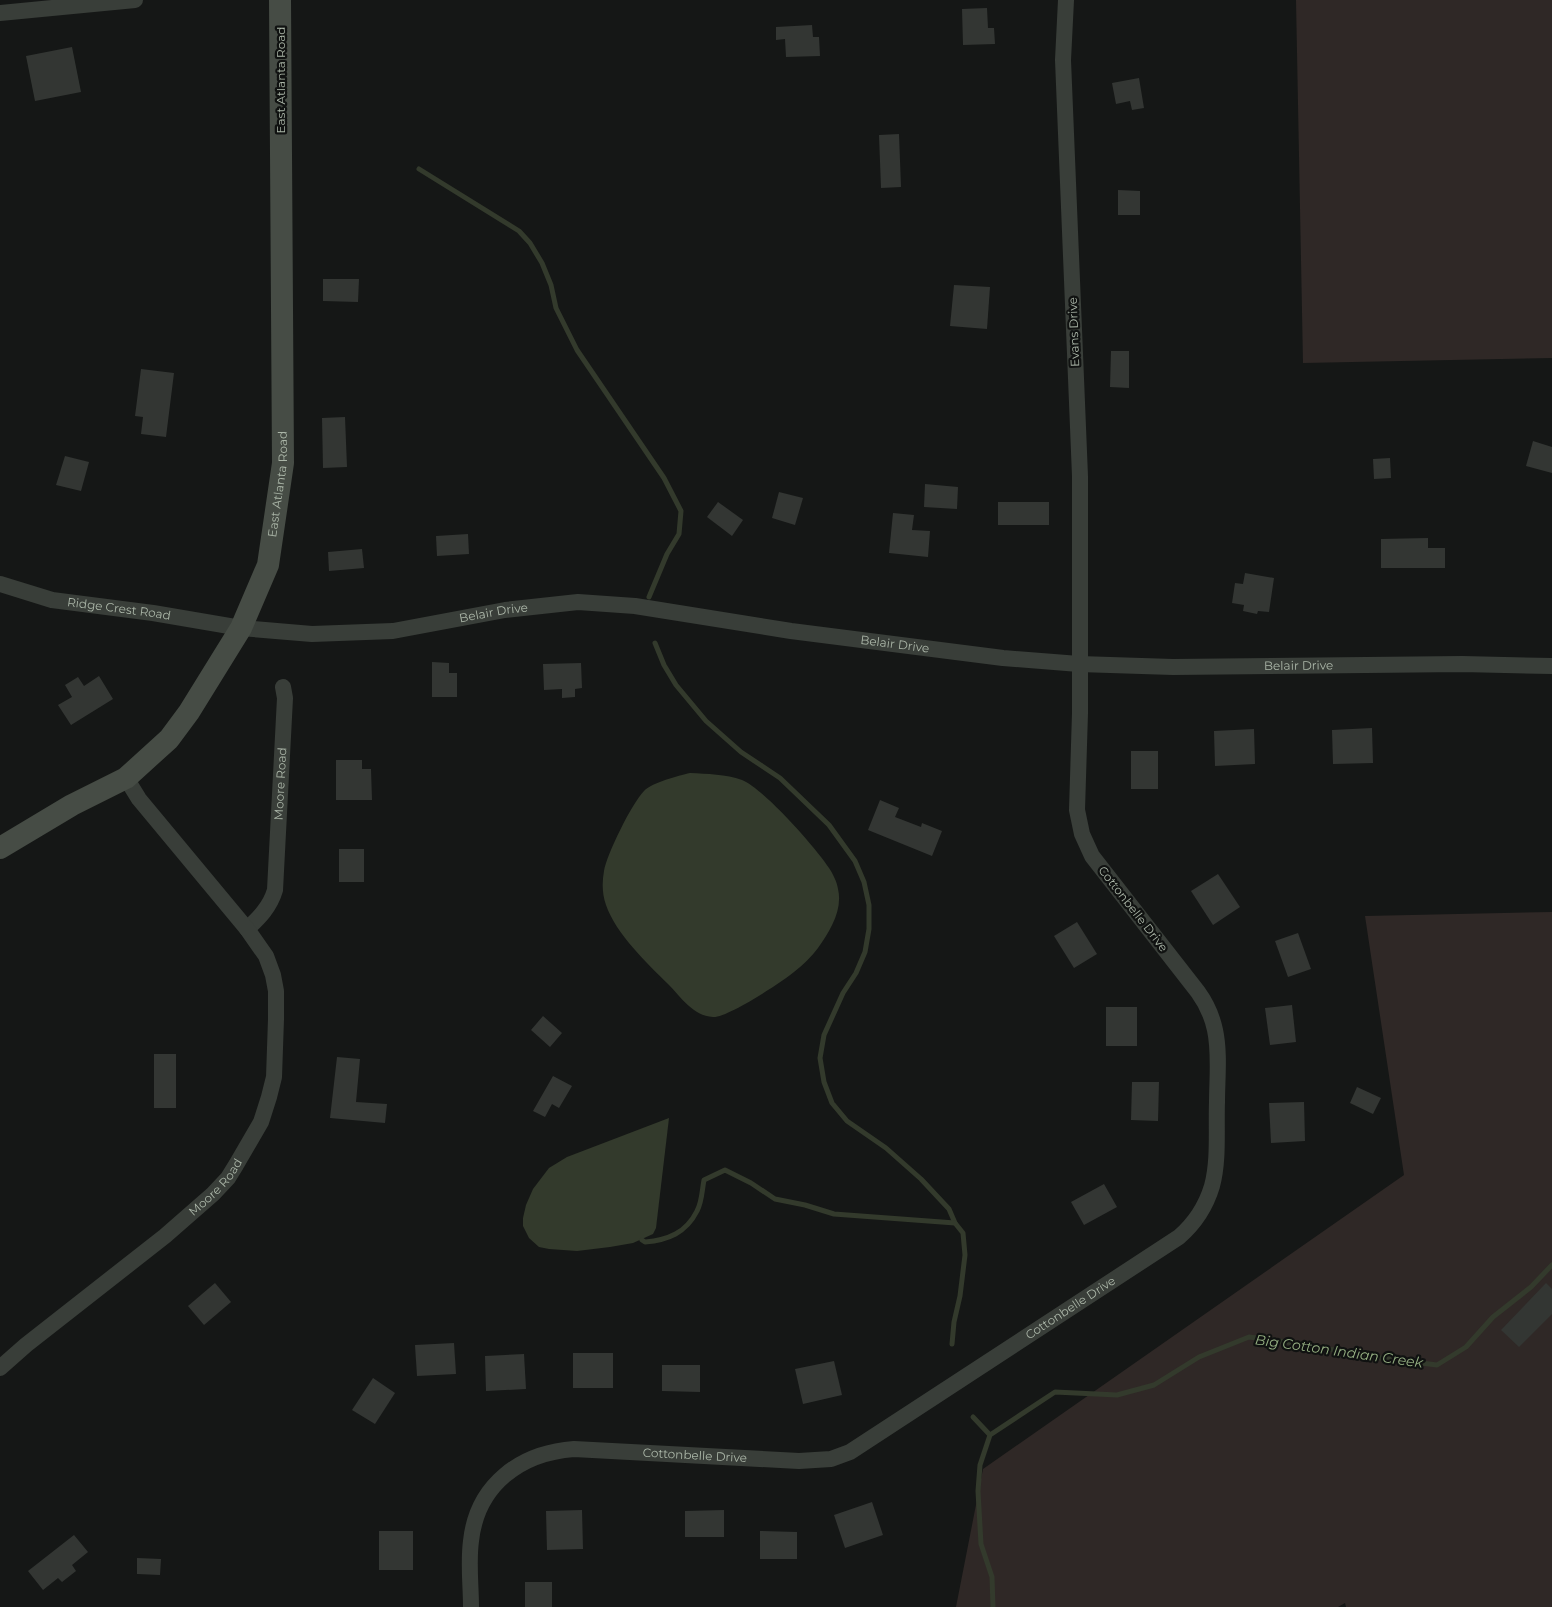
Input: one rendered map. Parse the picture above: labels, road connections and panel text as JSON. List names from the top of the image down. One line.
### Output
{"streets":{"street":["East Atlanta Road","Evans Drive","Ridge Crest Road","Belair Drive","Moore Road","Cottonbelle Drive"]},"crossings":[["East Atlanta Road","Ridge Crest Road"],["East Atlanta Road","Belair Drive"],["East Atlanta Road","Moore Road"],["Evans Drive","Belair Drive"],["Evans Drive","Cottonbelle Drive"],["Ridge Crest Road","Belair Drive"],["Belair Drive","Cottonbelle Drive"]],"water":["Big Cotton Indian Creek"]}
